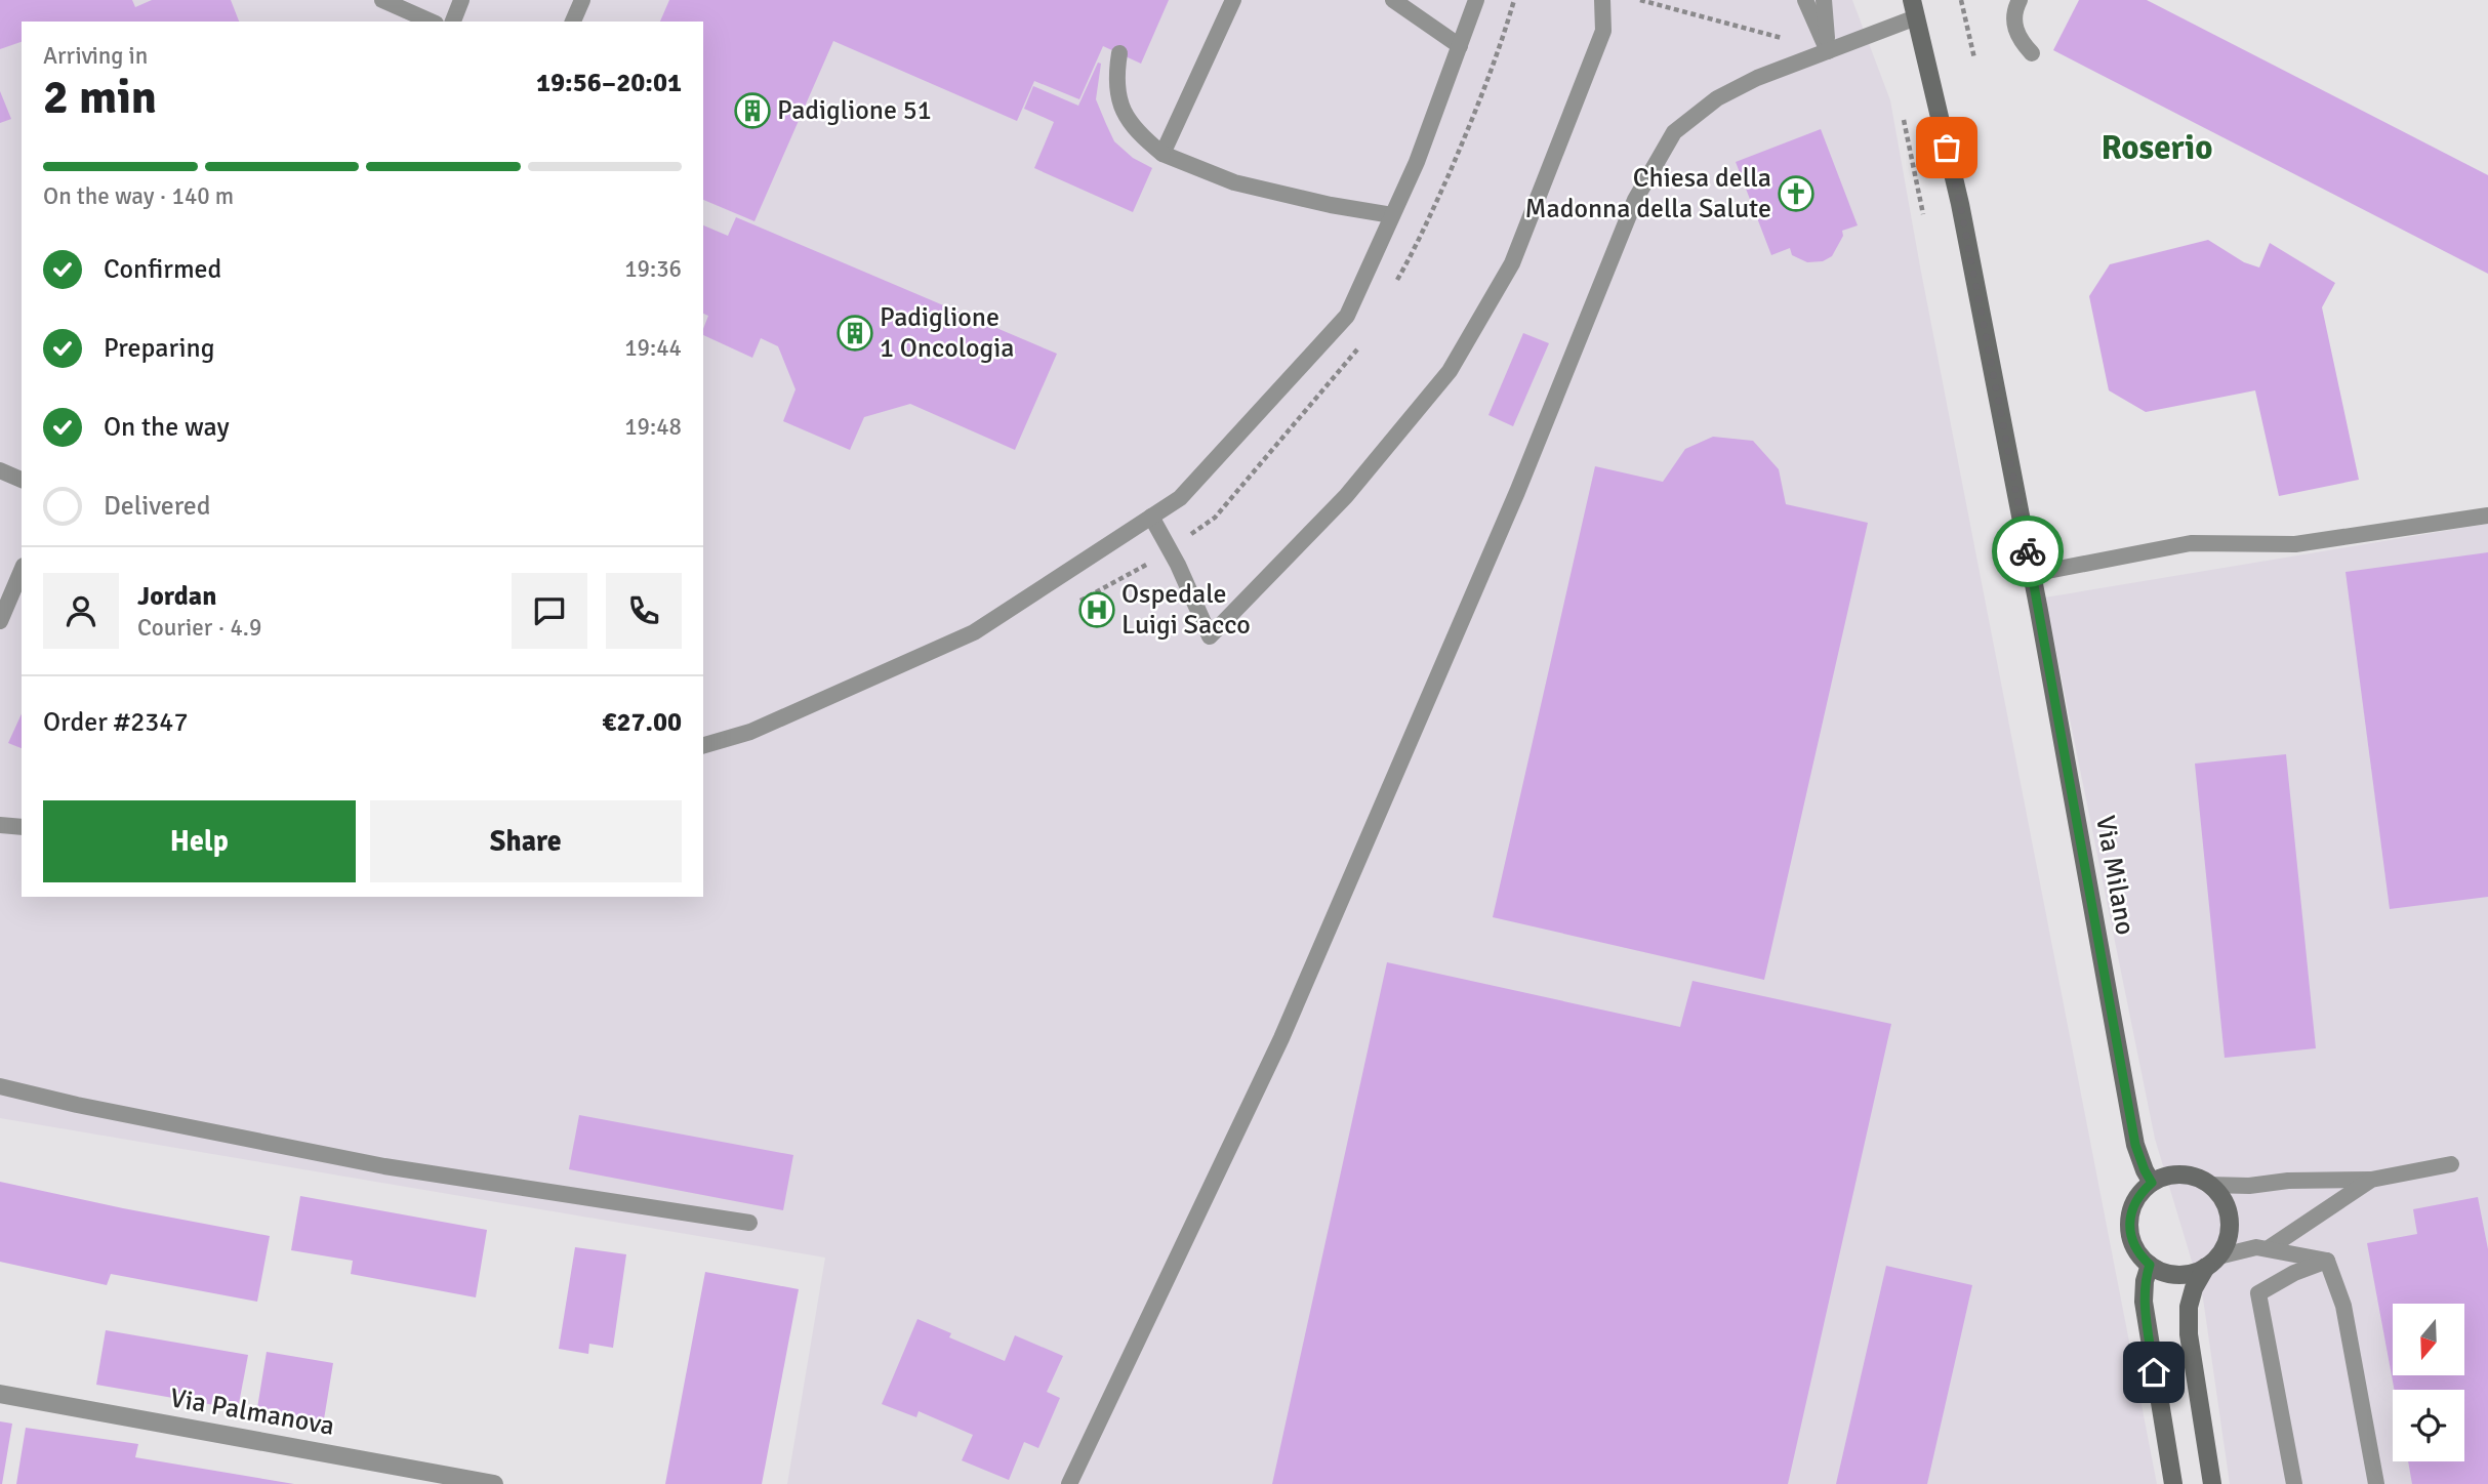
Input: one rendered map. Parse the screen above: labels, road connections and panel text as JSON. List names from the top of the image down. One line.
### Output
{"streets":{"main road":["Via Milano"],"street":["Via Palmanova"]},"districts":["Roserio"],"places":{"building":["Padiglione 51","Padiglione 1 Oncologia"],"church":["Chiesa della Madonna della Salute"],"hospital":["Ospedale Luigi Sacco"]},"north":"bottom","page":{"heading":["2 min","Arriving in","19:56–20:01"],"panel":["Jordan","Courier · 4.9","Order #2347","€27.00"],"bar":"On the way · 140 m","list":[["Confirmed","19:36"],["Preparing","19:44"],["On the way","19:48"],"Delivered"],"buttons":["Help","Share"]}}
